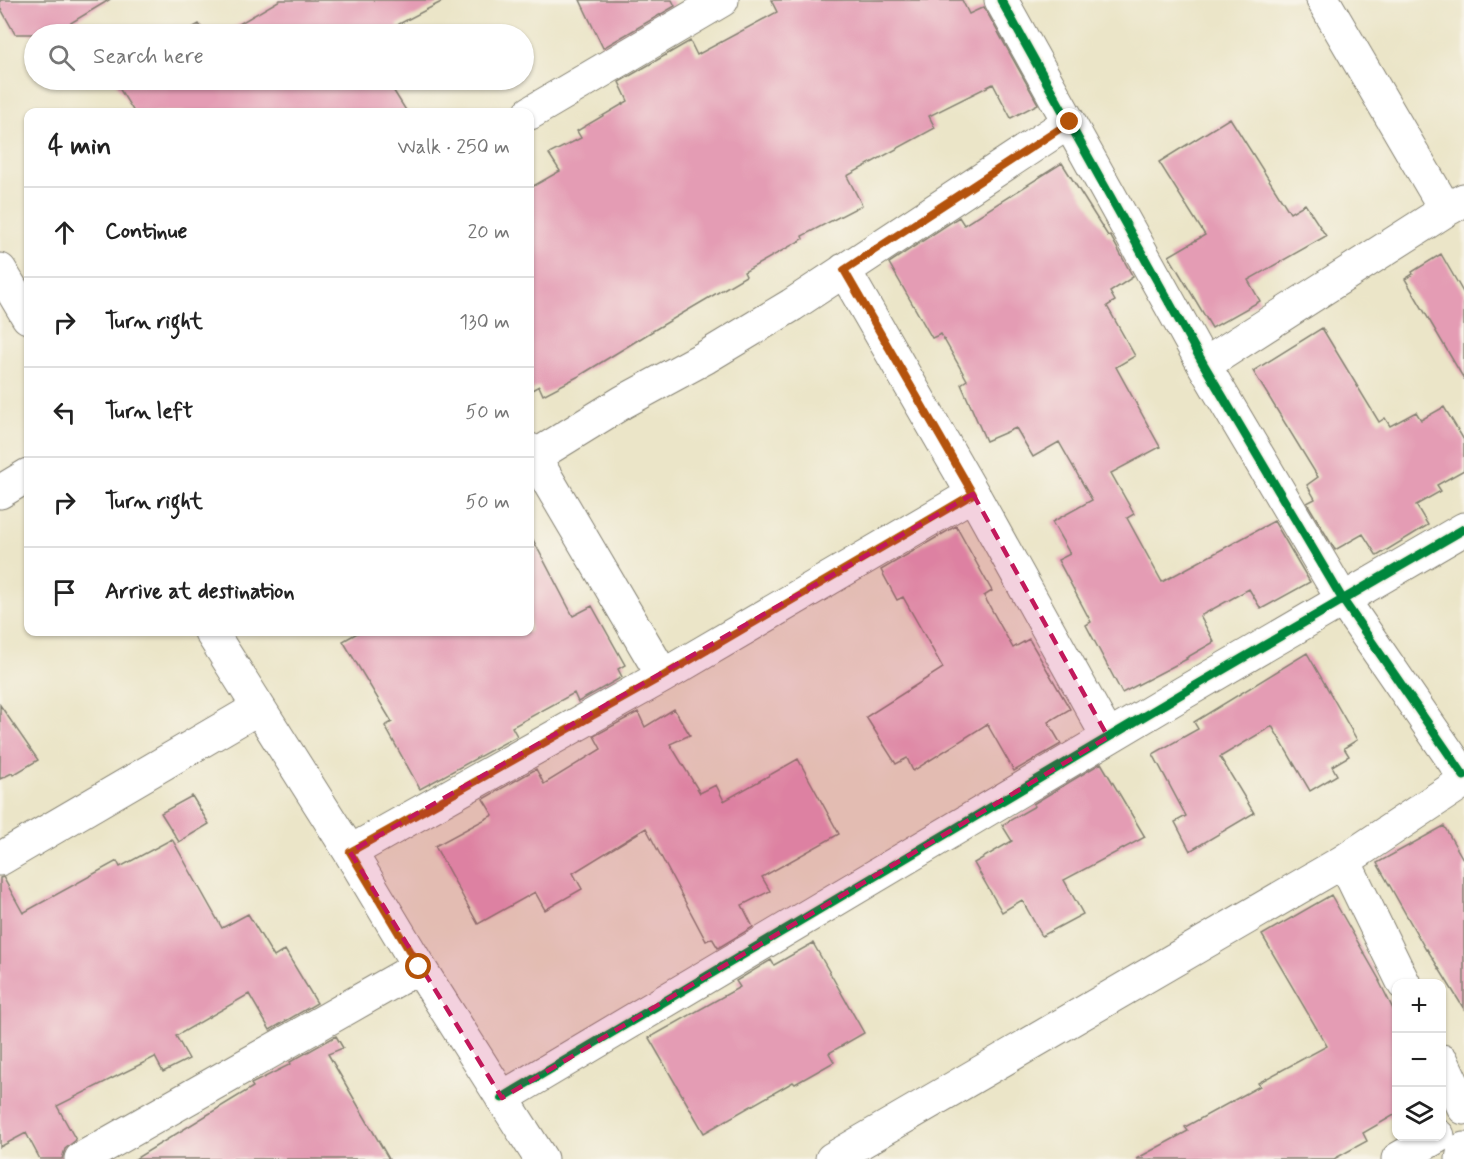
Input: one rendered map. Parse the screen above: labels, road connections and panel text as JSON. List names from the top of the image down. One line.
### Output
{"page":{"search":"Search here","heading":["4 min","Walk · 250 m"],"list":[["Continue","20 m"],["Turn right","130 m"],["Turn left","50 m"],["Turn right","50 m"],"Arrive at destination"],"map_buttons":["+","−"]}}
